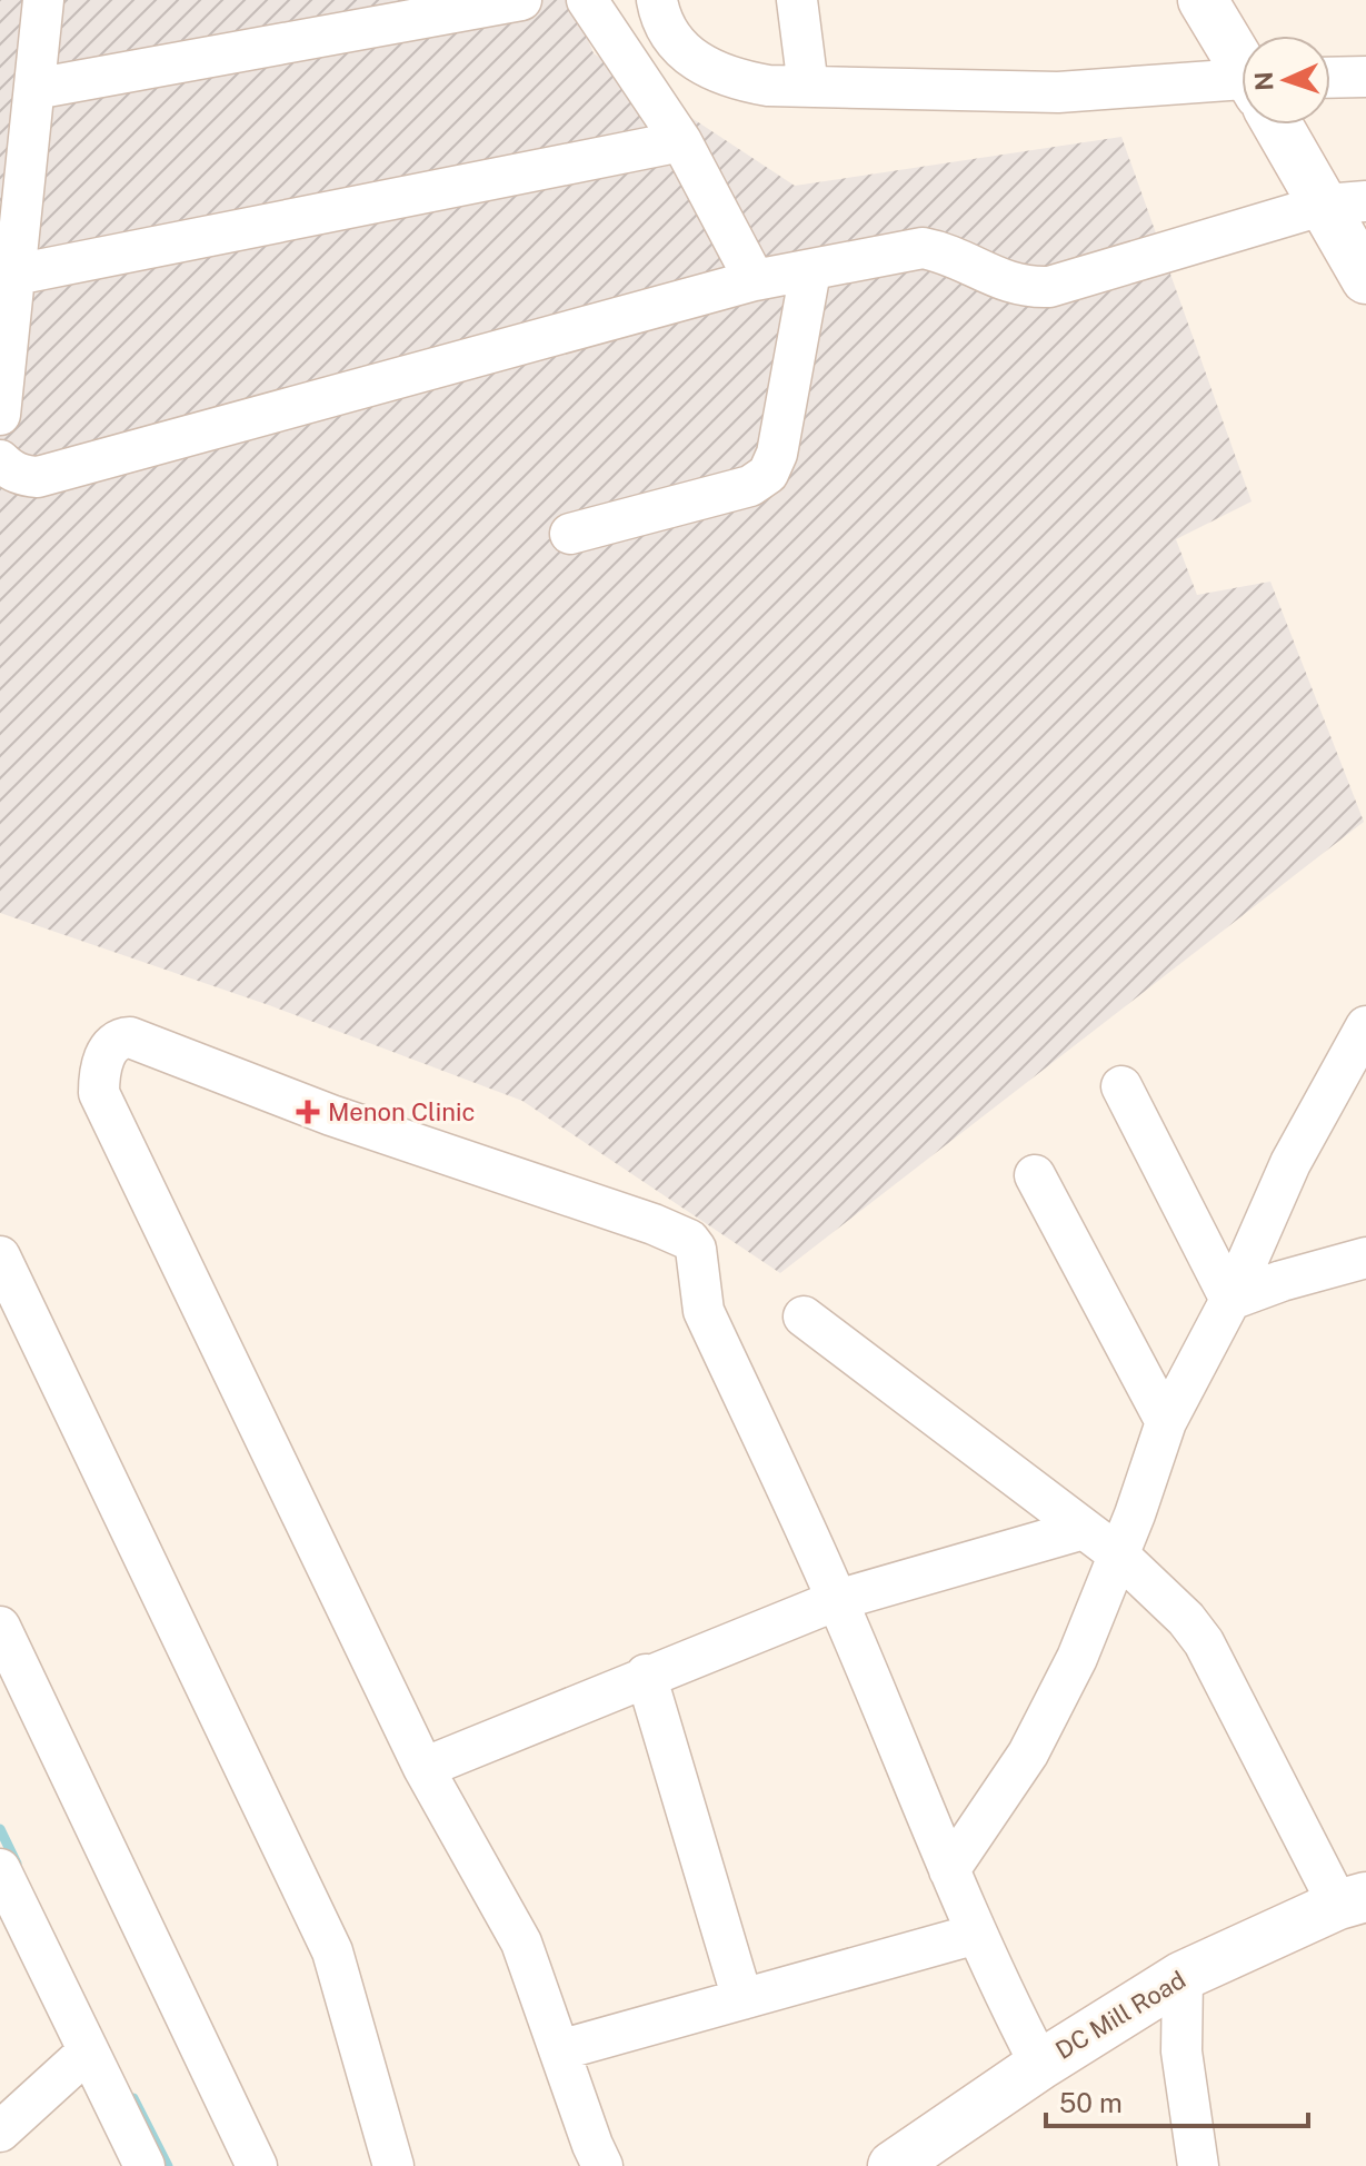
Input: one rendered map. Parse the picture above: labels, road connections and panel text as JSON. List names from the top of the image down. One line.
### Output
{"streets":{"main road":["DC Mill Road"]},"places":{"health":["Menon Clinic"]},"scale_bar":"50 m","north":"left"}
